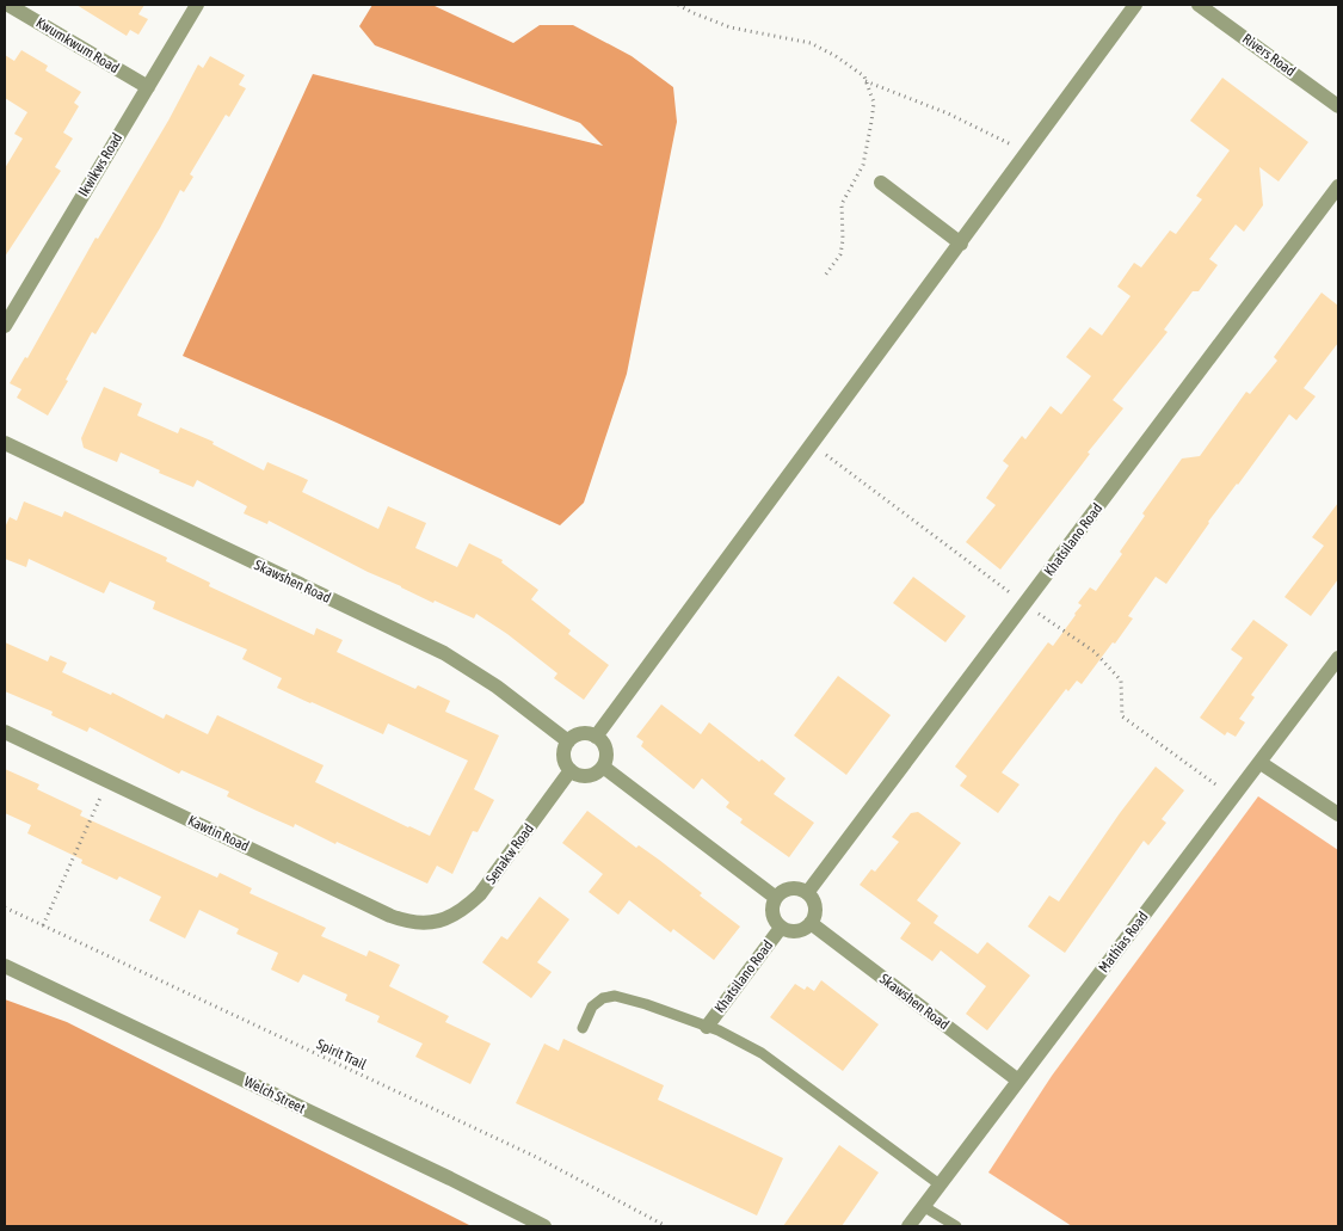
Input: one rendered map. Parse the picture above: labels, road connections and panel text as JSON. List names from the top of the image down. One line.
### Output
{"streets":{"street":["Kwumkwum Road","Rivers Road","Ikwikws Road","Khatsilano Road","Skawshen Road","Kawtin Road","Senakw Road","Mathias Road","Welch Street"],"path":["Spirit Trail"]},"crossings":[["Kwumkwum Road","Ikwikws Road"],["Khatsilano Road","Skawshen Road"],["Skawshen Road","Senakw Road"],["Skawshen Road","Mathias Road"],["Kawtin Road","Senakw Road"]]}
